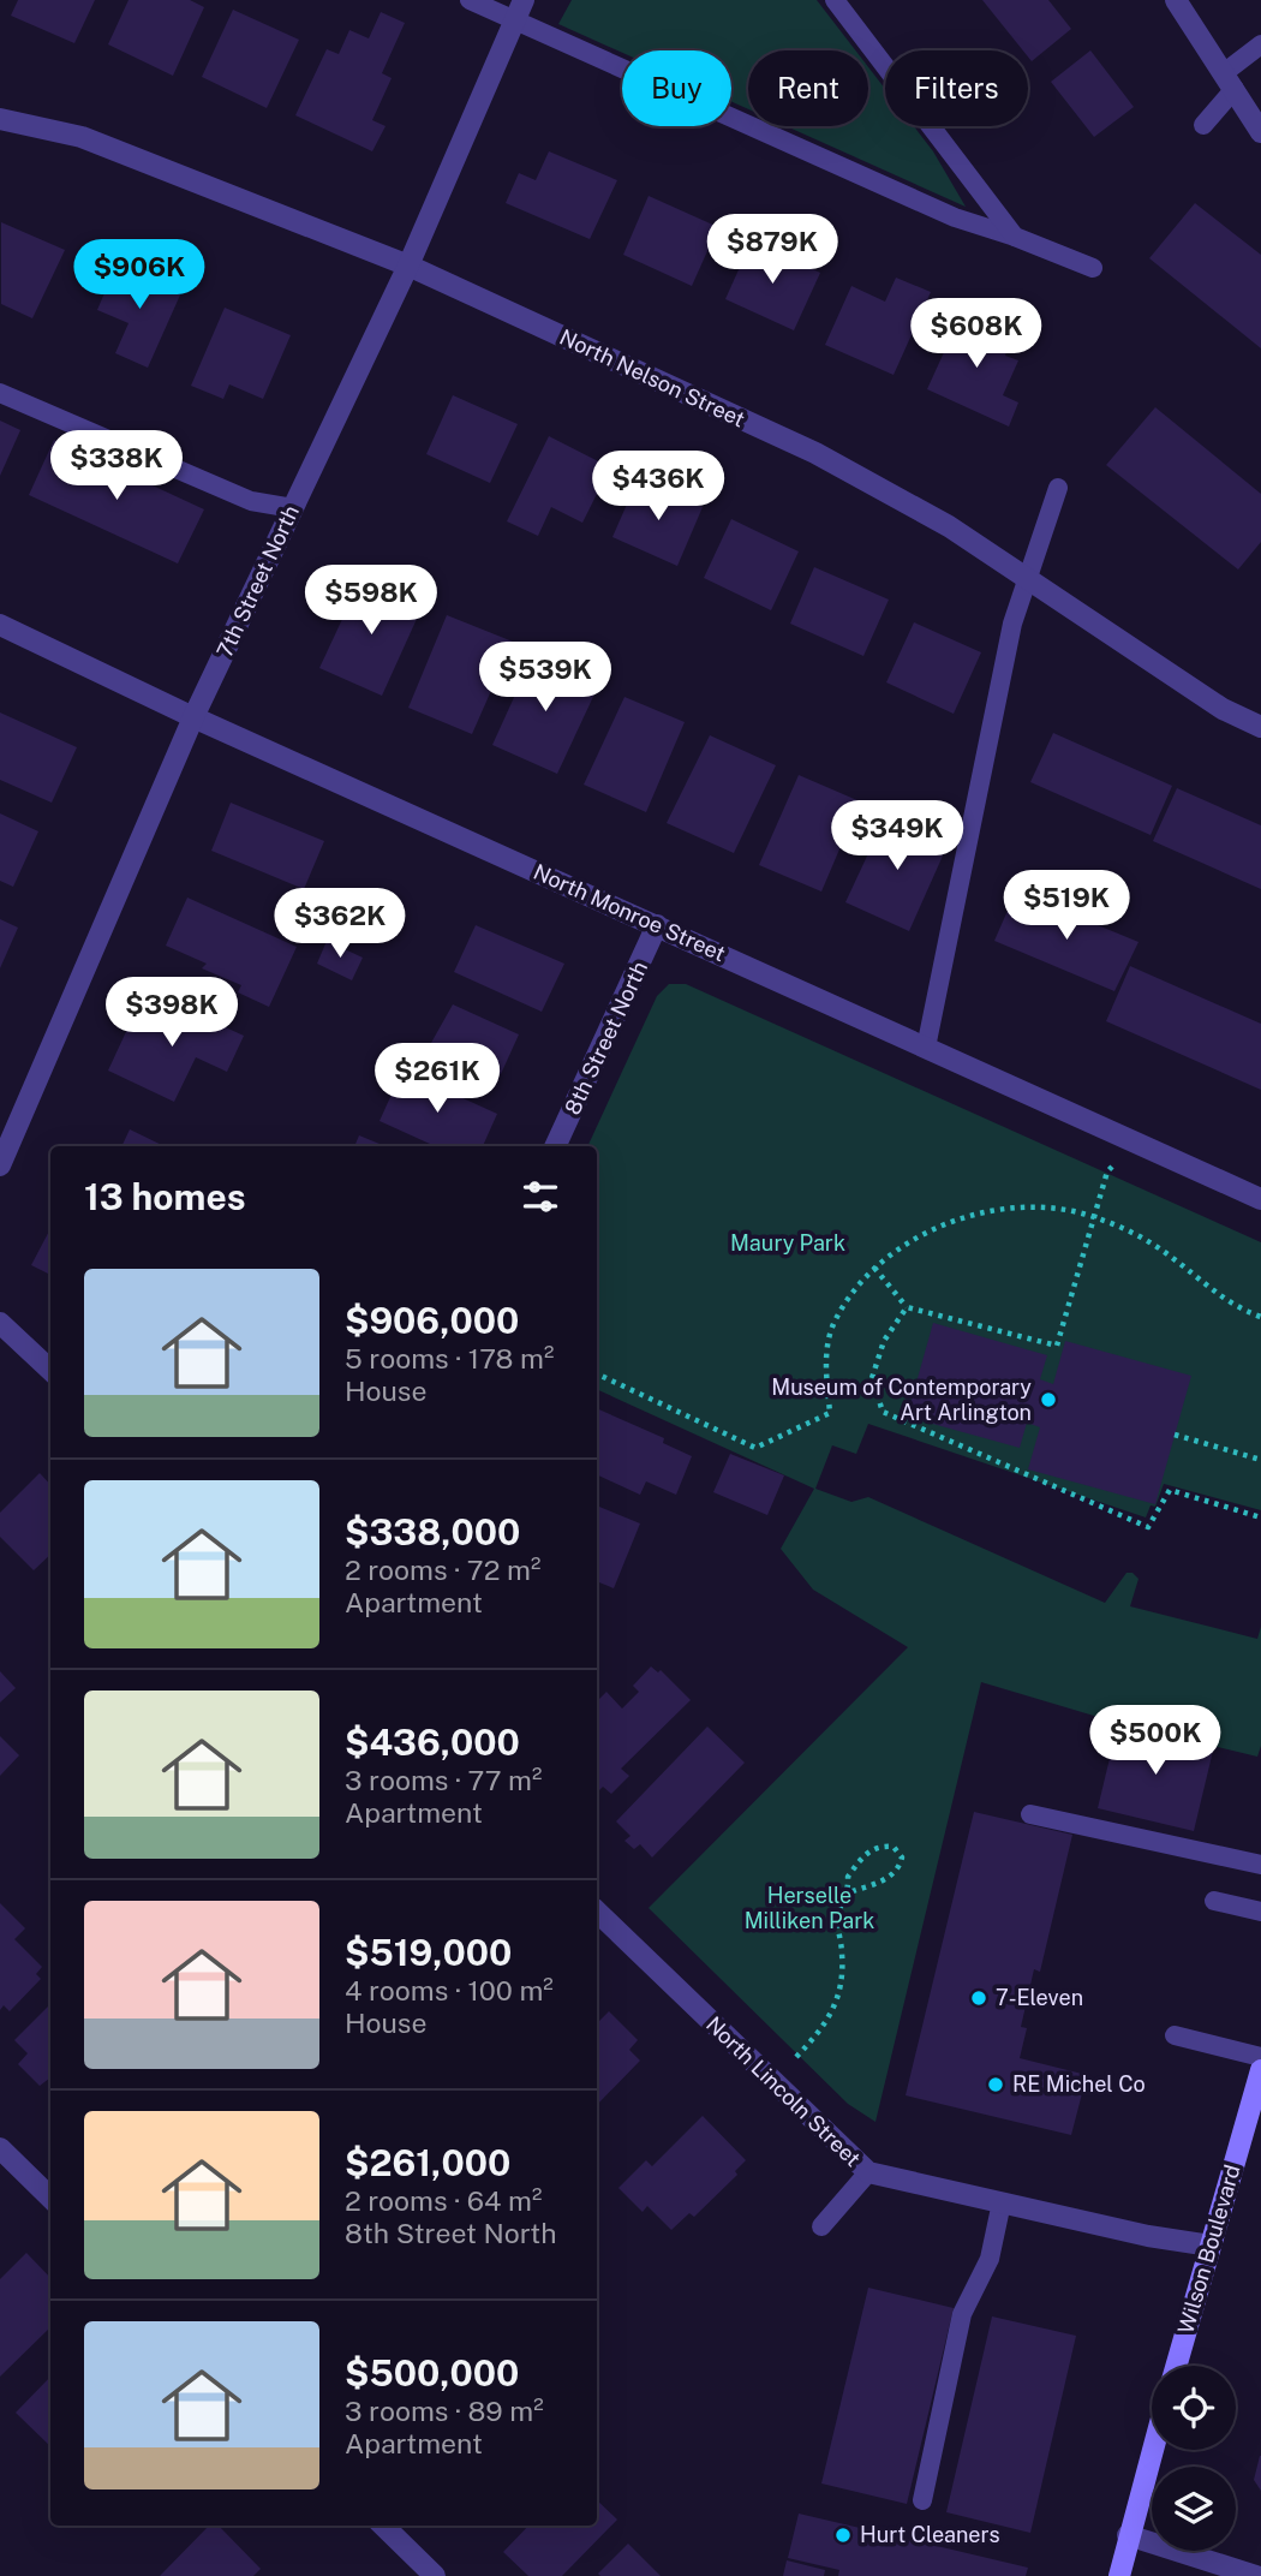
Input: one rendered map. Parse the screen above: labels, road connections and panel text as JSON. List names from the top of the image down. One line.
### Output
{"streets":{"main road":["Wilson Boulevard"],"street":["North Nelson Street","7th Street North","North Monroe Street","8th Street North","North Lincoln Street"]},"crossings":[["North Nelson Street","7th Street North"],["7th Street North","North Monroe Street"],["North Monroe Street","8th Street North"],["North Lincoln Street","Wilson Boulevard"]],"parks":["Maury Park","Herselle Milliken Park"],"places":["Museum of Contemporary Art Arlington","7-Eleven","RE Michel Co","Hurt Cleaners"],"page":{"chip":["Buy","Rent","Filters"],"price":["$879K","$906K","$608K","$338K","$436K","$598K","$539K","$349K","$519K","$362K","$398K","$261K","$500K"],"heading":"13 homes","list":[{"name":"$906,000","note":"5 rooms · 178 m² · House"},{"name":"$338,000","note":"2 rooms · 72 m² · Apartment"},{"name":"$436,000","note":"3 rooms · 77 m² · Apartment"},{"name":"$519,000","note":"4 rooms · 100 m² · House"},{"name":"$261,000","note":"2 rooms · 64 m² · 8th Street North"},{"name":"$500,000","note":"3 rooms · 89 m² · Apartment"}]}}
